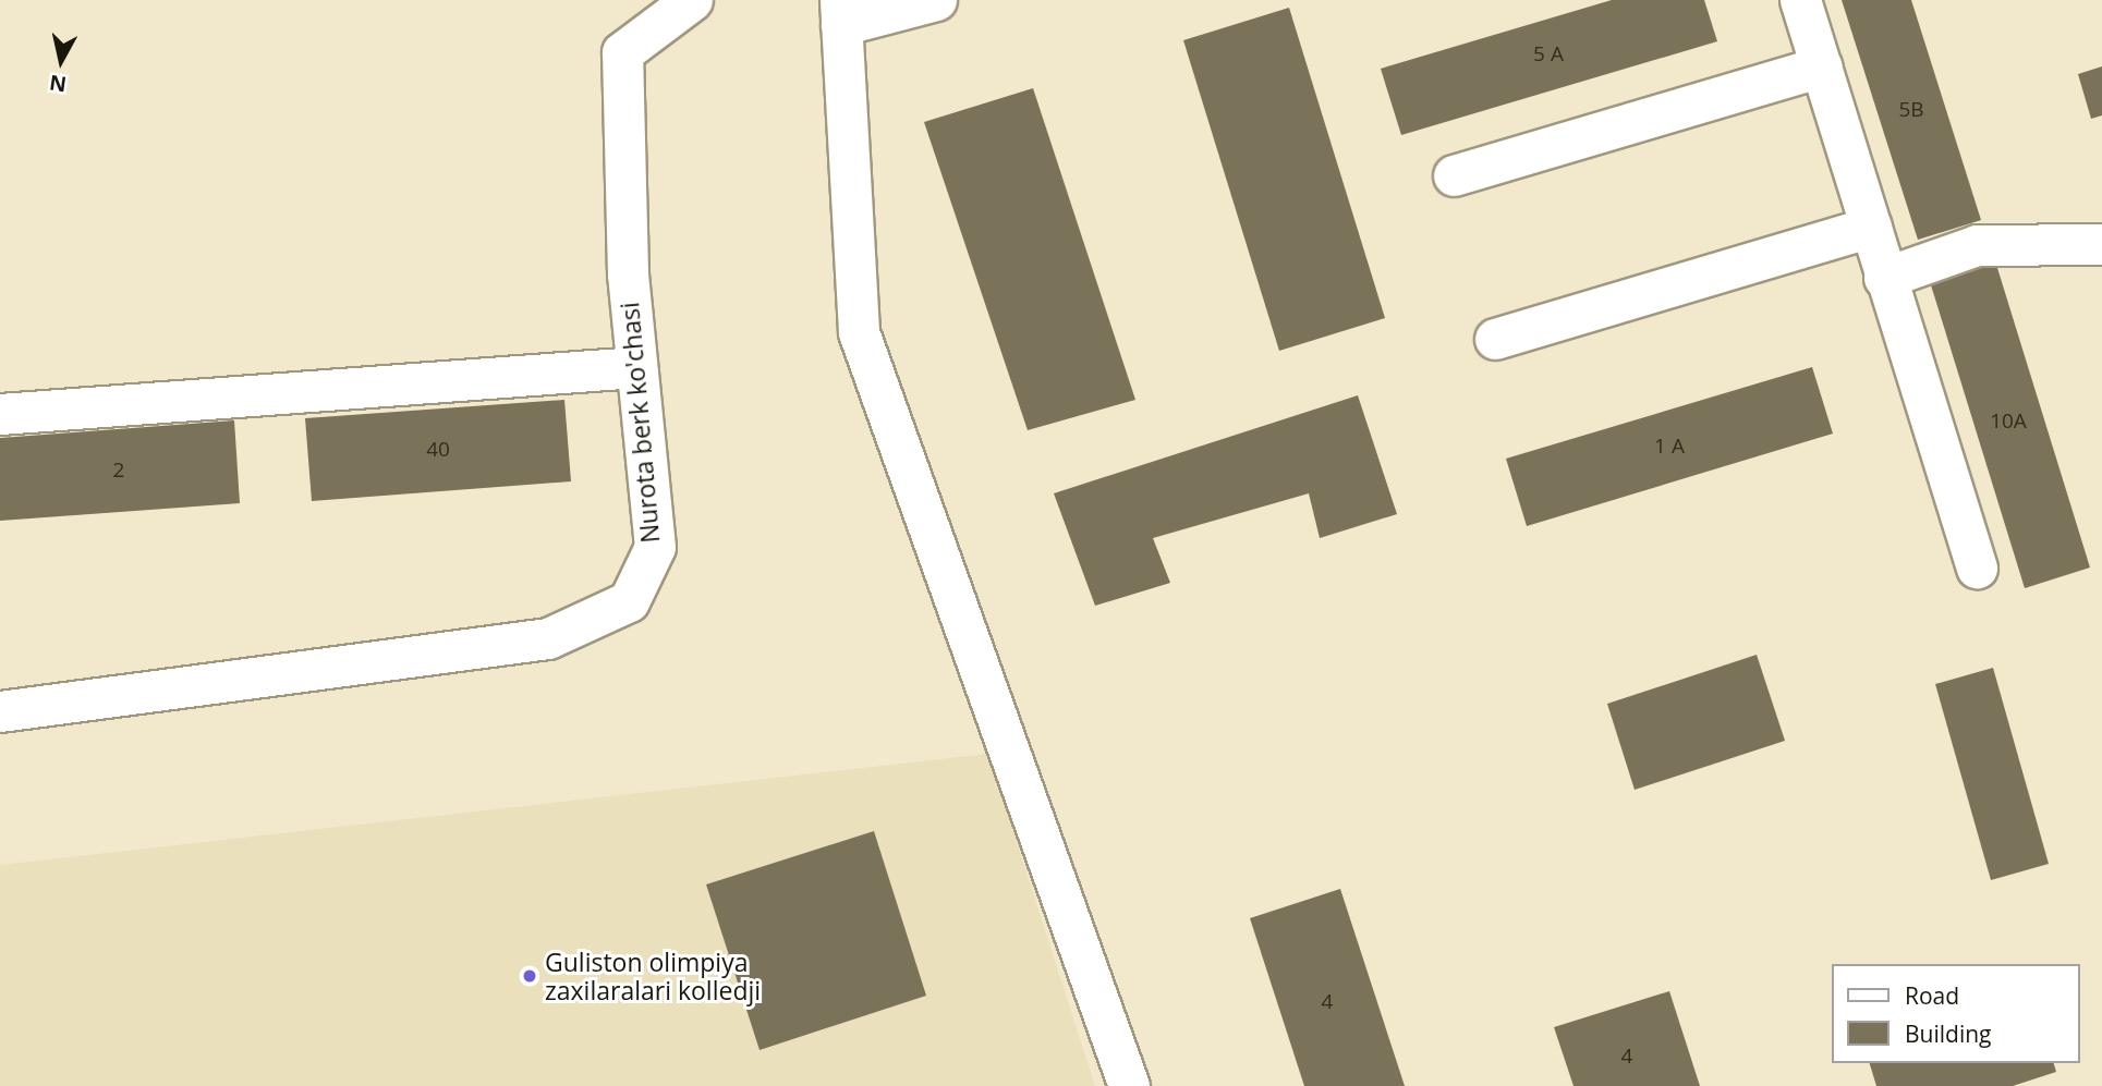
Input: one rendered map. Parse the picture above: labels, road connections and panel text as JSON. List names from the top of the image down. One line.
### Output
{"streets":{"street":["Nurota berk ko'chasi"]},"places":["Guliston olimpiya zaxilaralari kolledji"],"house_numbers":["5 А","5B","10A","1 А","40","2","4","4"],"legend":["Road","Building"],"north":"bottom"}
